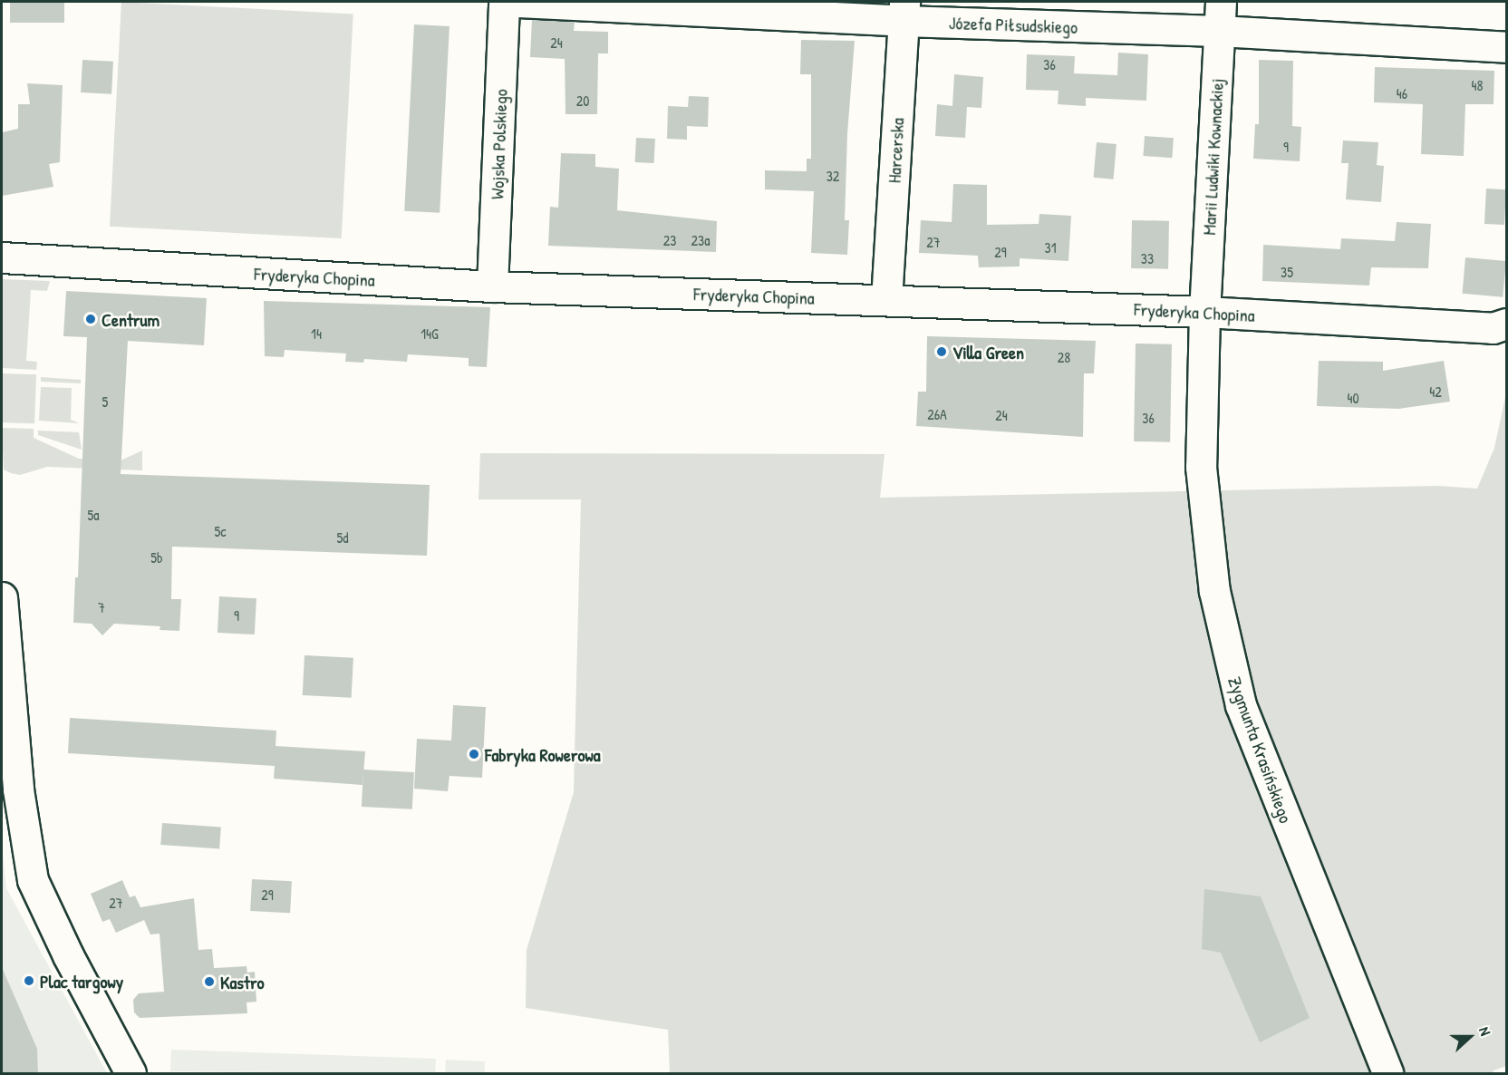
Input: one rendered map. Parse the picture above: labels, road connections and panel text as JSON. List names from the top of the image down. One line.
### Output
{"streets":{"street":["Józefa Piłsudskiego","Wojska Polskiego","Harcerska","Marii Ludwiki Kownackiej","Fryderyka Chopina","Zygmunta Krasińskiego"]},"crossings":[["Józefa Piłsudskiego","Harcerska"],["Józefa Piłsudskiego","Marii Ludwiki Kownackiej"],["Wojska Polskiego","Fryderyka Chopina"],["Harcerska","Fryderyka Chopina"],["Marii Ludwiki Kownackiej","Fryderyka Chopina"],["Marii Ludwiki Kownackiej","Zygmunta Krasińskiego"],["Fryderyka Chopina","Zygmunta Krasińskiego"]],"places":["Centrum","Villa Green","Fabryka Rowerowa","Plac targowy","Kastro"],"house_numbers":["24","36","48","46","20","9","32","23","23a","27","31","29","33","35","14","14G","28","42","40","5","26A","24","36","5a","5c","5d","5b","7","9","29","27"],"north":"right"}
